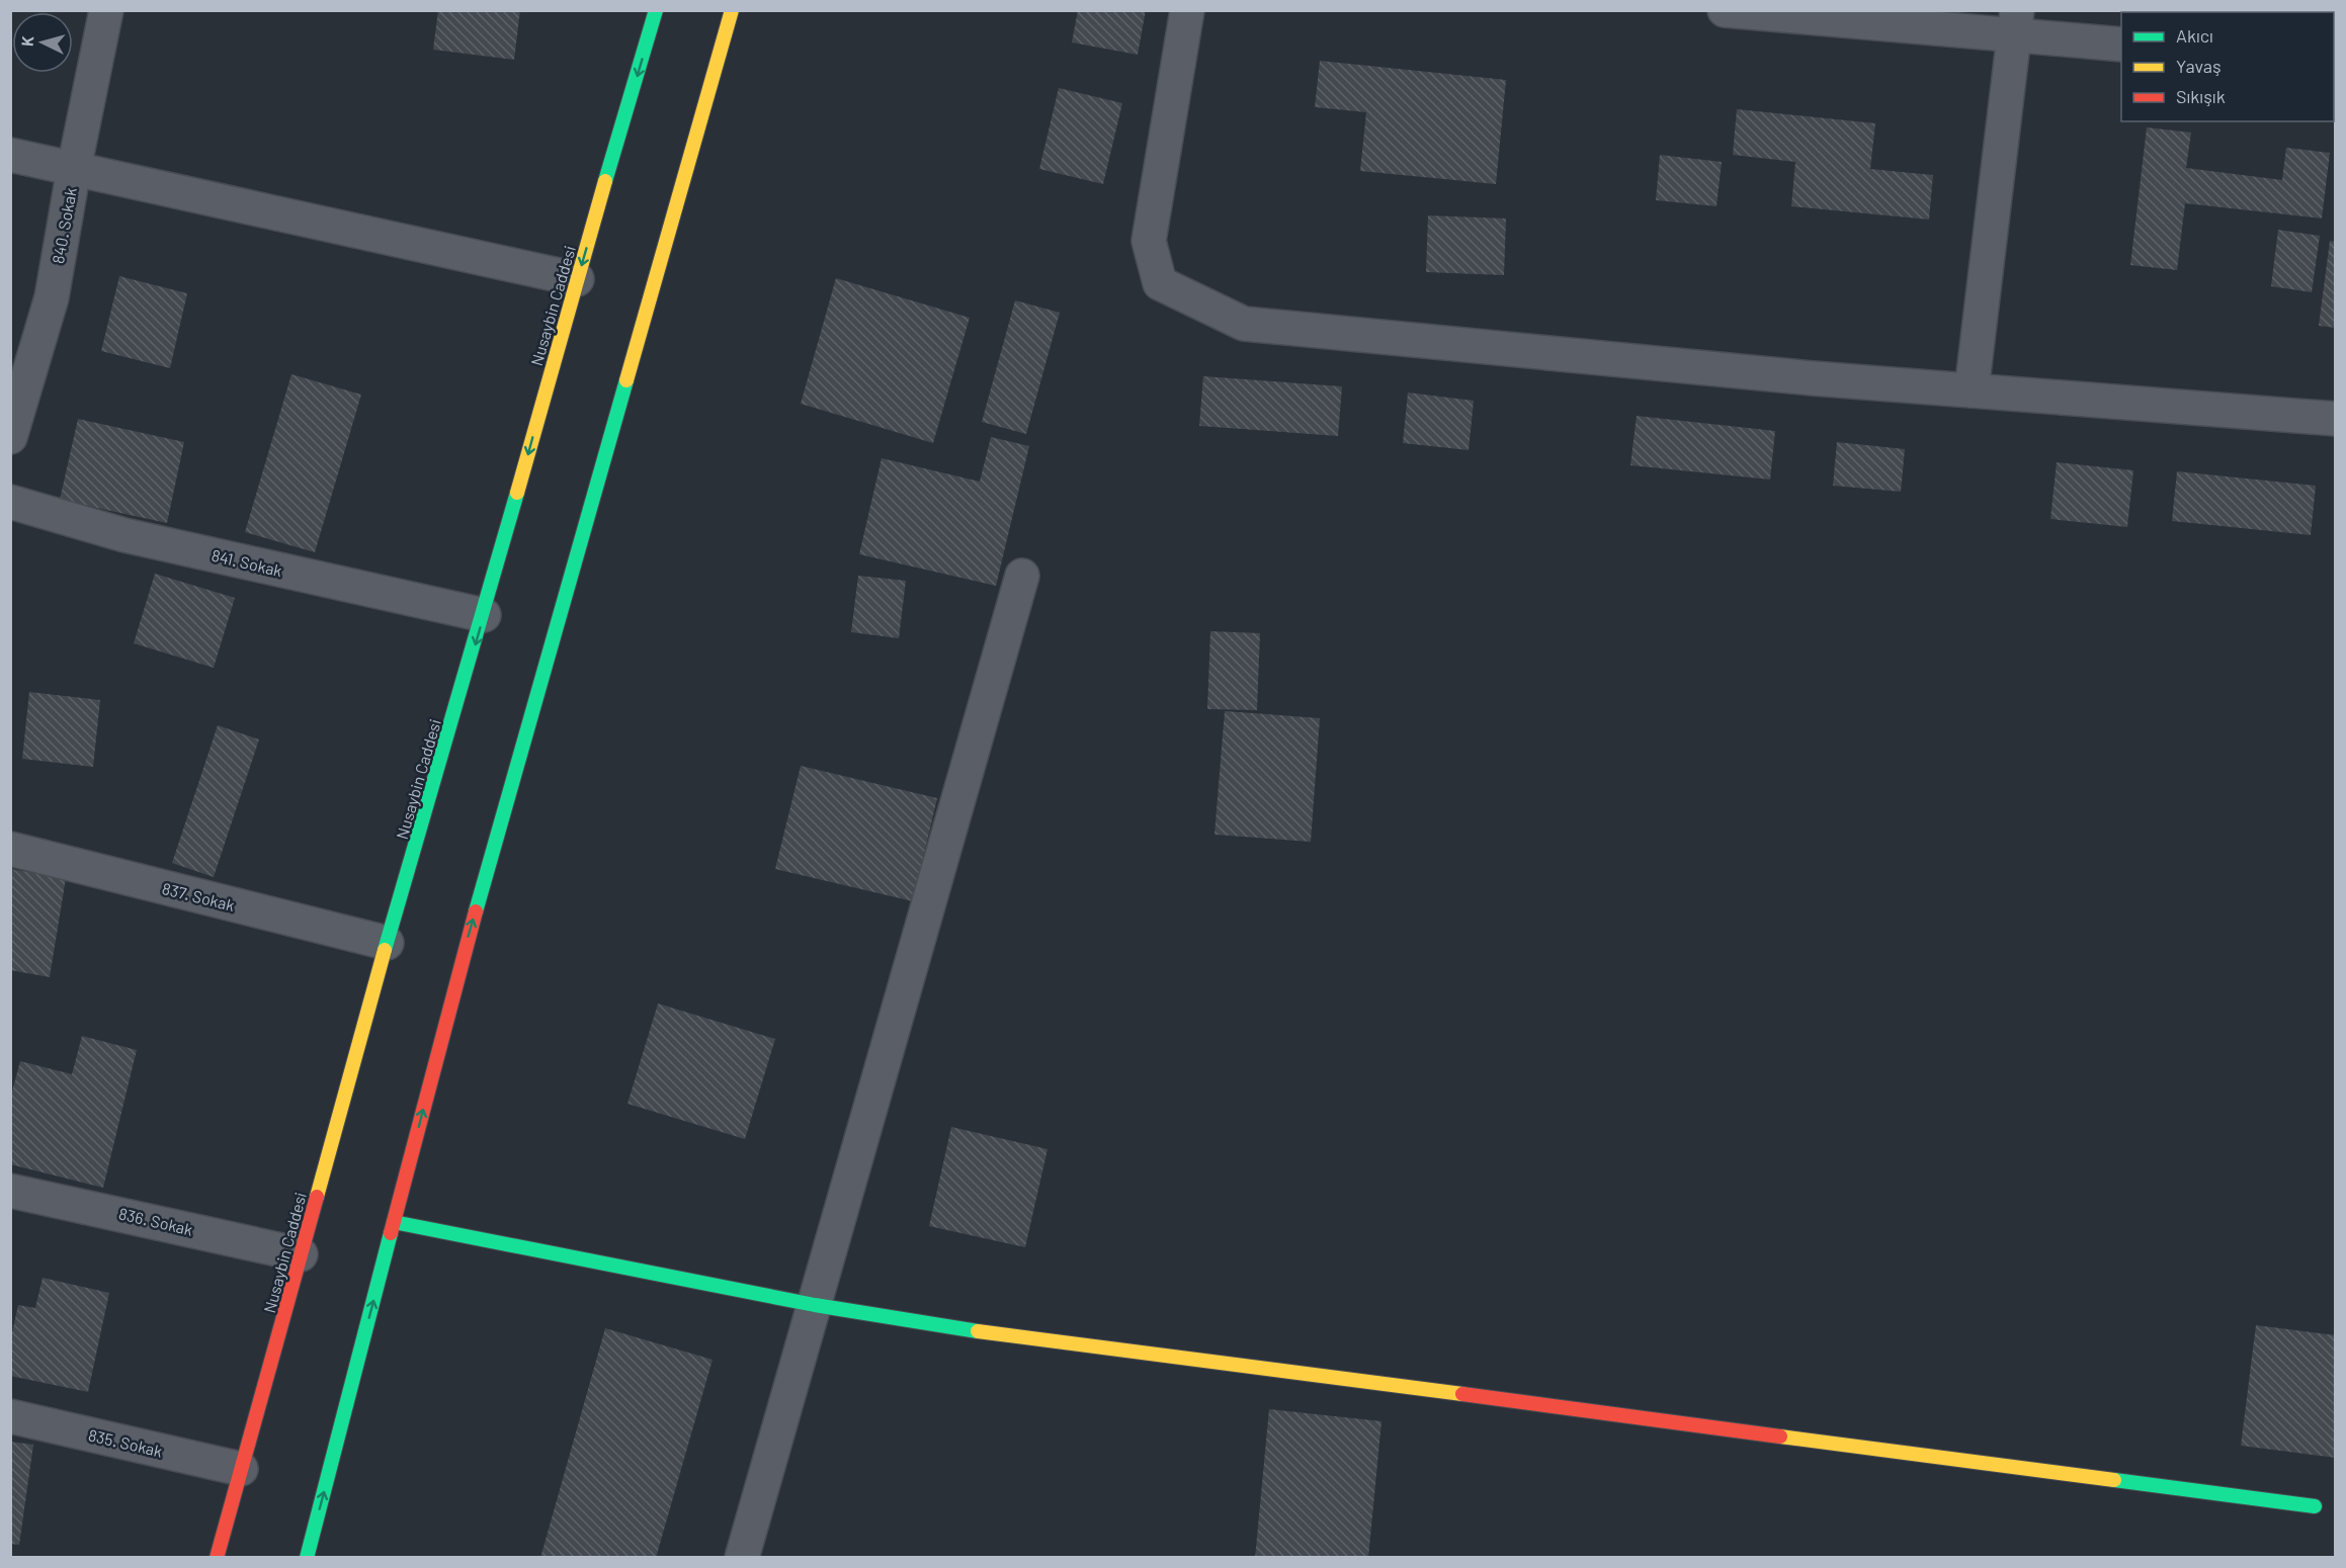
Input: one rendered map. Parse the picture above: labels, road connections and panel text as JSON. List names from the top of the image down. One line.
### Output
{"streets":{"main road":["Nusaybin Caddesi"],"street":["840. Sokak","841. Sokak","837. Sokak","836. Sokak","835. Sokak"]},"crossings":[["Nusaybin Caddesi","841. Sokak"],["Nusaybin Caddesi","837. Sokak"],["Nusaybin Caddesi","836. Sokak"],["Nusaybin Caddesi","835. Sokak"]],"legend":["Akıcı","Yavaş","Sıkışık"],"north":"left"}
